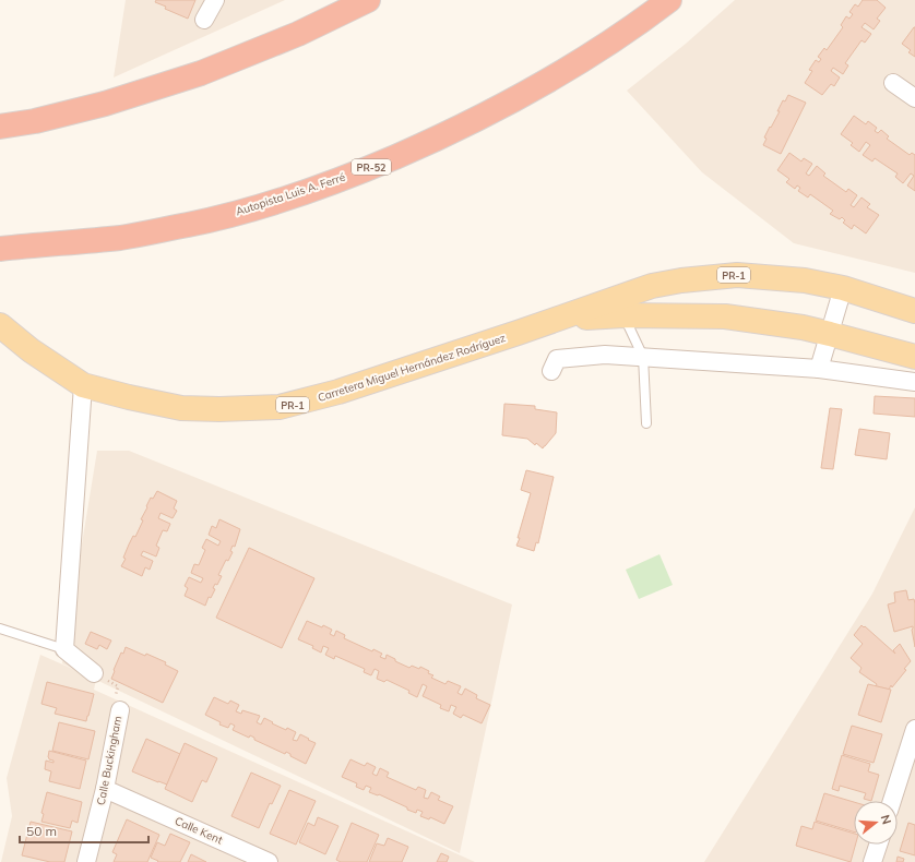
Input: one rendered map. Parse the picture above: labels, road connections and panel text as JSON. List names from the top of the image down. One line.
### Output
{"streets":{"highway":["PR-52","Autopista Luis A. Ferré"],"main road":["PR-1","Carretera Miguel Hernández Rodríguez"],"street":["Calle Buckingham","Calle Kent"]},"crossings":[["PR-1","Carretera Miguel Hernández Rodríguez"],["Calle Buckingham","Calle Kent"]],"scale_bar":"50 m","north":"right"}
